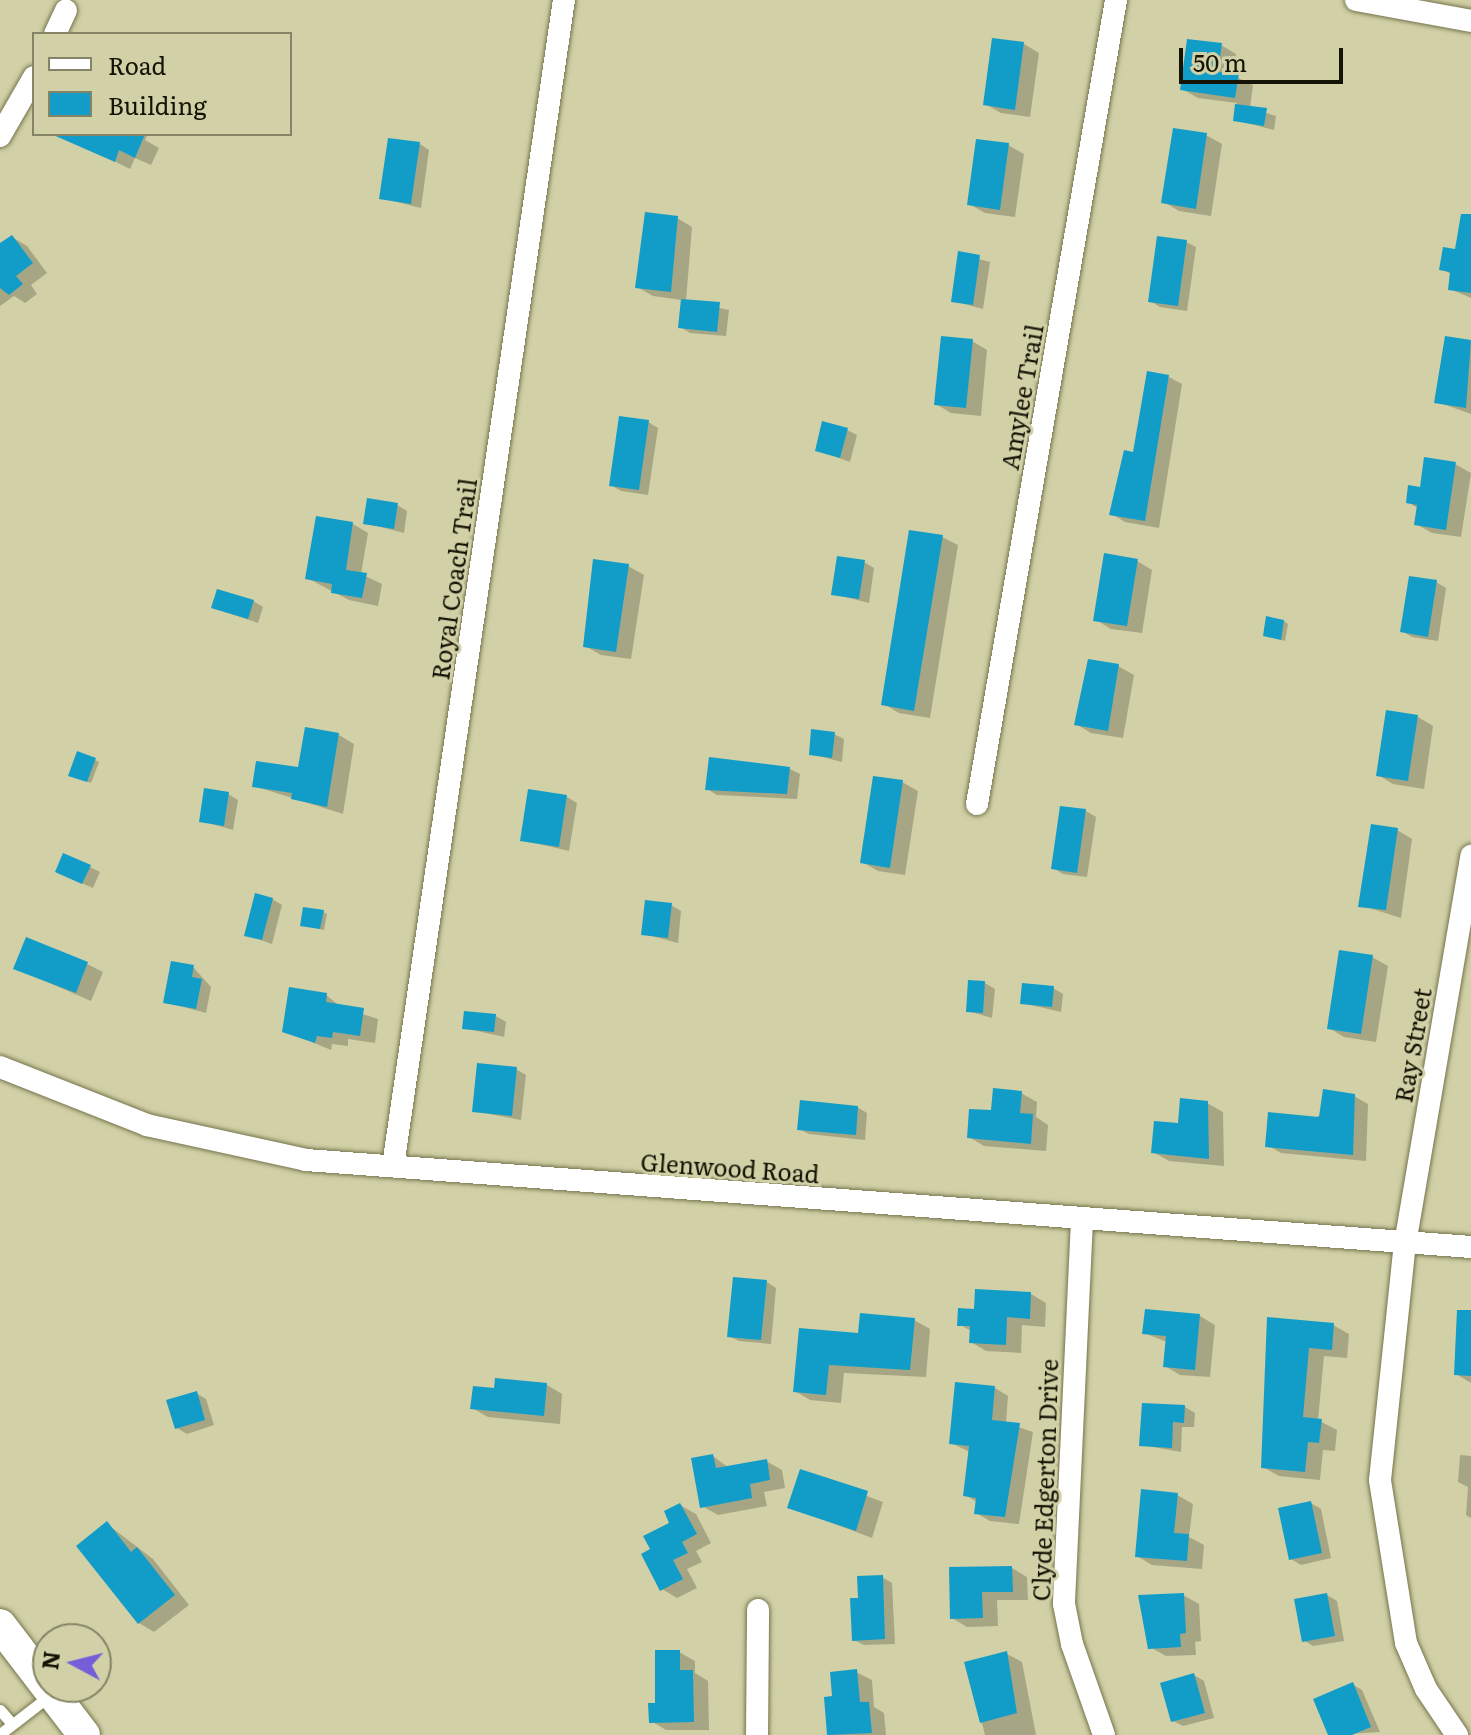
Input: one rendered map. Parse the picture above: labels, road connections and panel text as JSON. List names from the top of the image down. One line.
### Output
{"streets":{"street":["Amylee Trail","Royal Coach Trail","Ray Street","Glenwood Road","Clyde Edgerton Drive"]},"crossings":[["Royal Coach Trail","Glenwood Road"],["Ray Street","Glenwood Road"],["Glenwood Road","Clyde Edgerton Drive"]],"legend":["Road","Building"],"scale_bar":"50 m","north":"left"}
